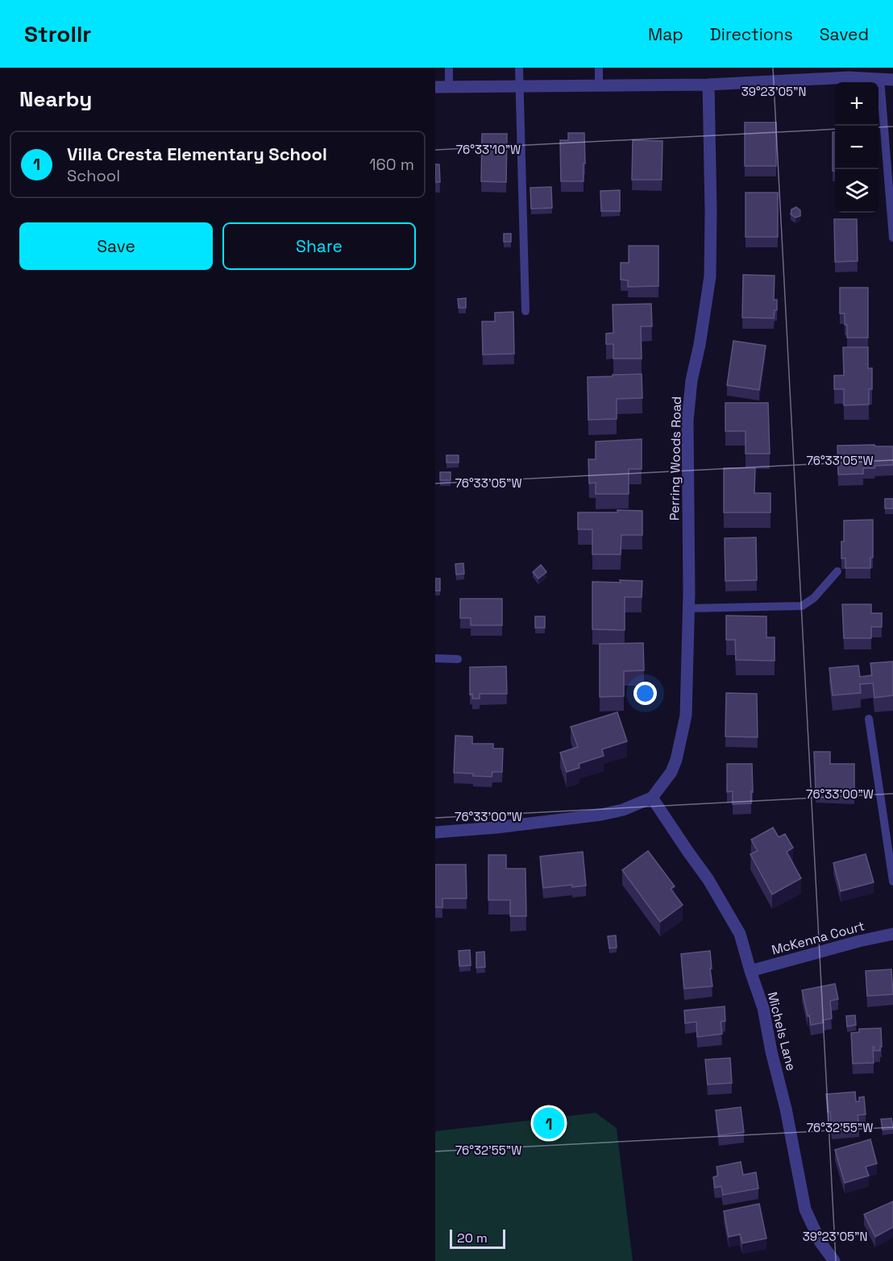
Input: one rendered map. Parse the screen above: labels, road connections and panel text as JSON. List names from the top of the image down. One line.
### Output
{"streets":{"street":["Perring Woods Road","McKenna Court","Michels Lane"]},"crossings":[["Perring Woods Road","Michels Lane"],["McKenna Court","Michels Lane"]],"scale_bar":"20 m","page":{"header":"Strollr","nav":["Map","Directions","Saved"],"heading":"Nearby","map_buttons":["+","−"],"list":[{"mark":"1","name":"Villa Cresta Elementary School","note":"School","value":"160 m"}],"buttons":["Save","Share"],"pins":"1","scale":"20 m"},"coordinates":["39°23'05\"N","76°33'10\"W","76°33'05\"W","76°33'00\"W","76°32'55\"W"]}
